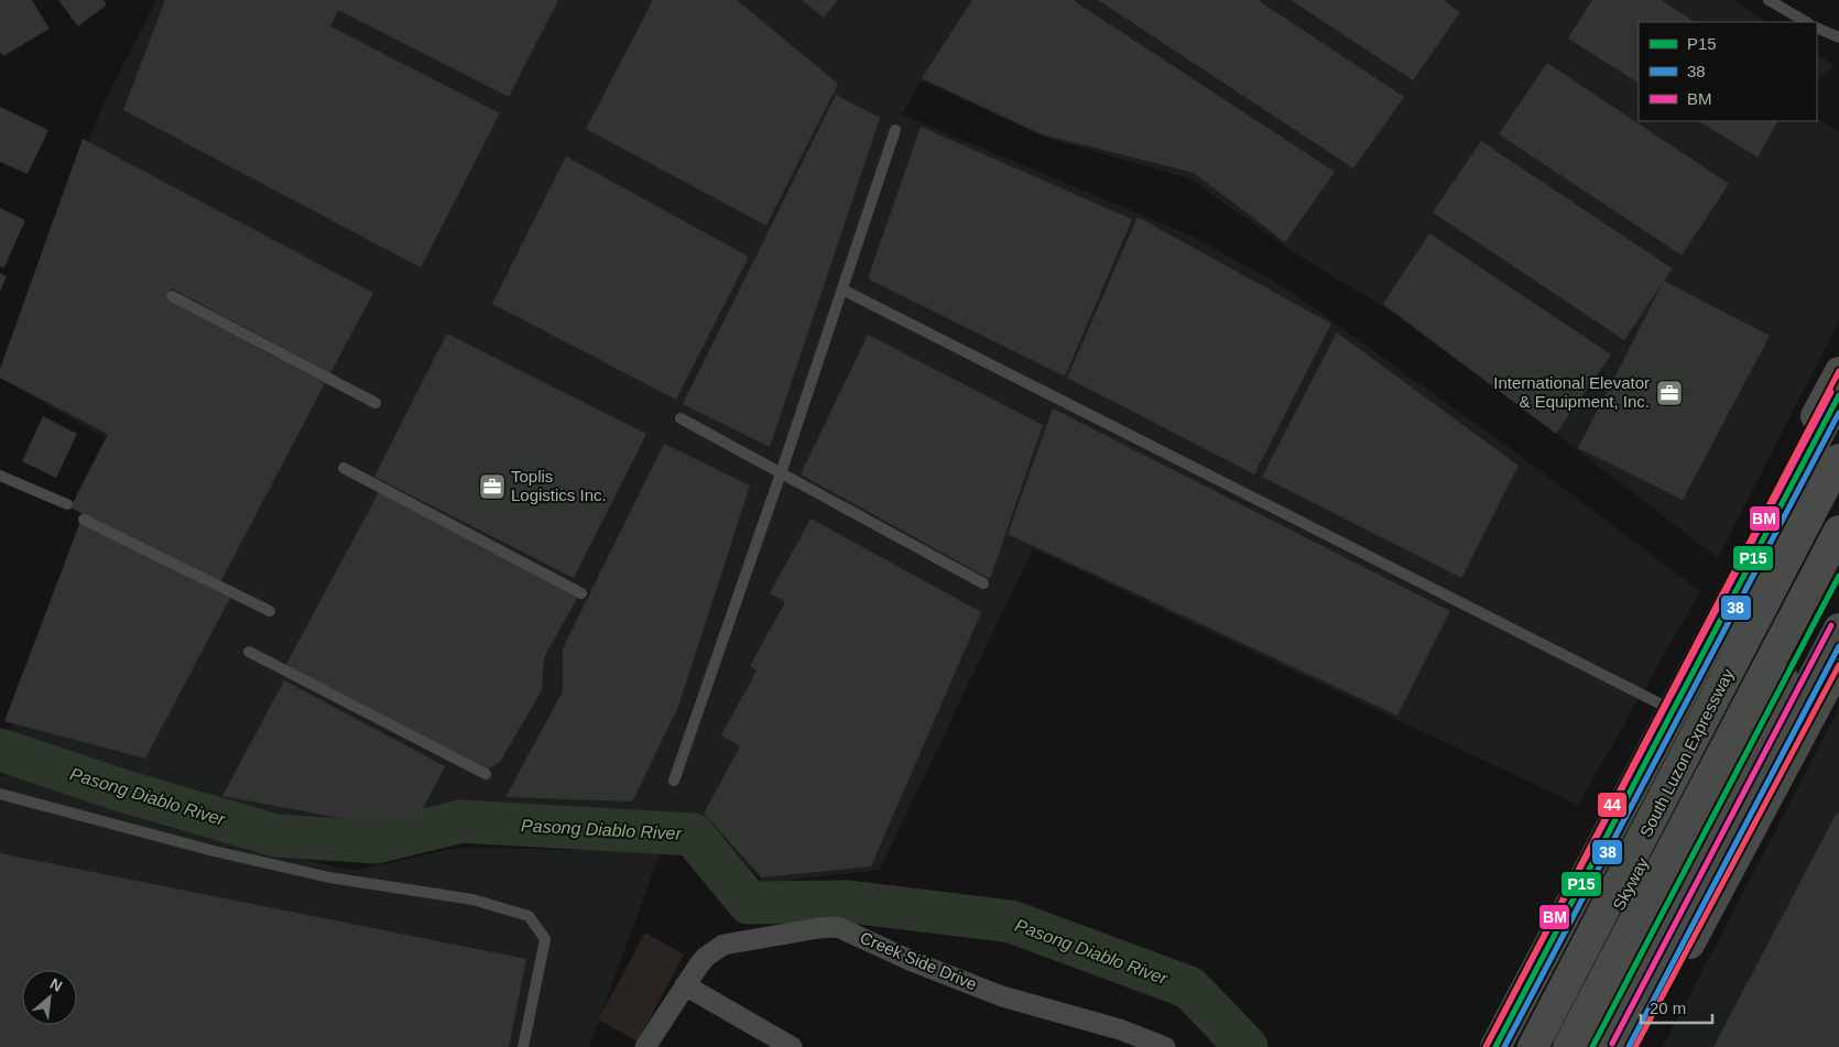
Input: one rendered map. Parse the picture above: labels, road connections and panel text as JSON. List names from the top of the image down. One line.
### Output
{"streets":{"highway":["South Luzon Expressway","Skyway"],"street":["Creek Side Drive"]},"water":["Pasong Diablo River"],"places":{"office":["International Elevator & Equipment, Inc.","Toplis Logistics Inc."]},"lines":["transit line 44","transit line BM","transit line P15","transit line 38"],"legend":["P15","38","BM"],"scale_bar":"20 m","north":"top right"}
